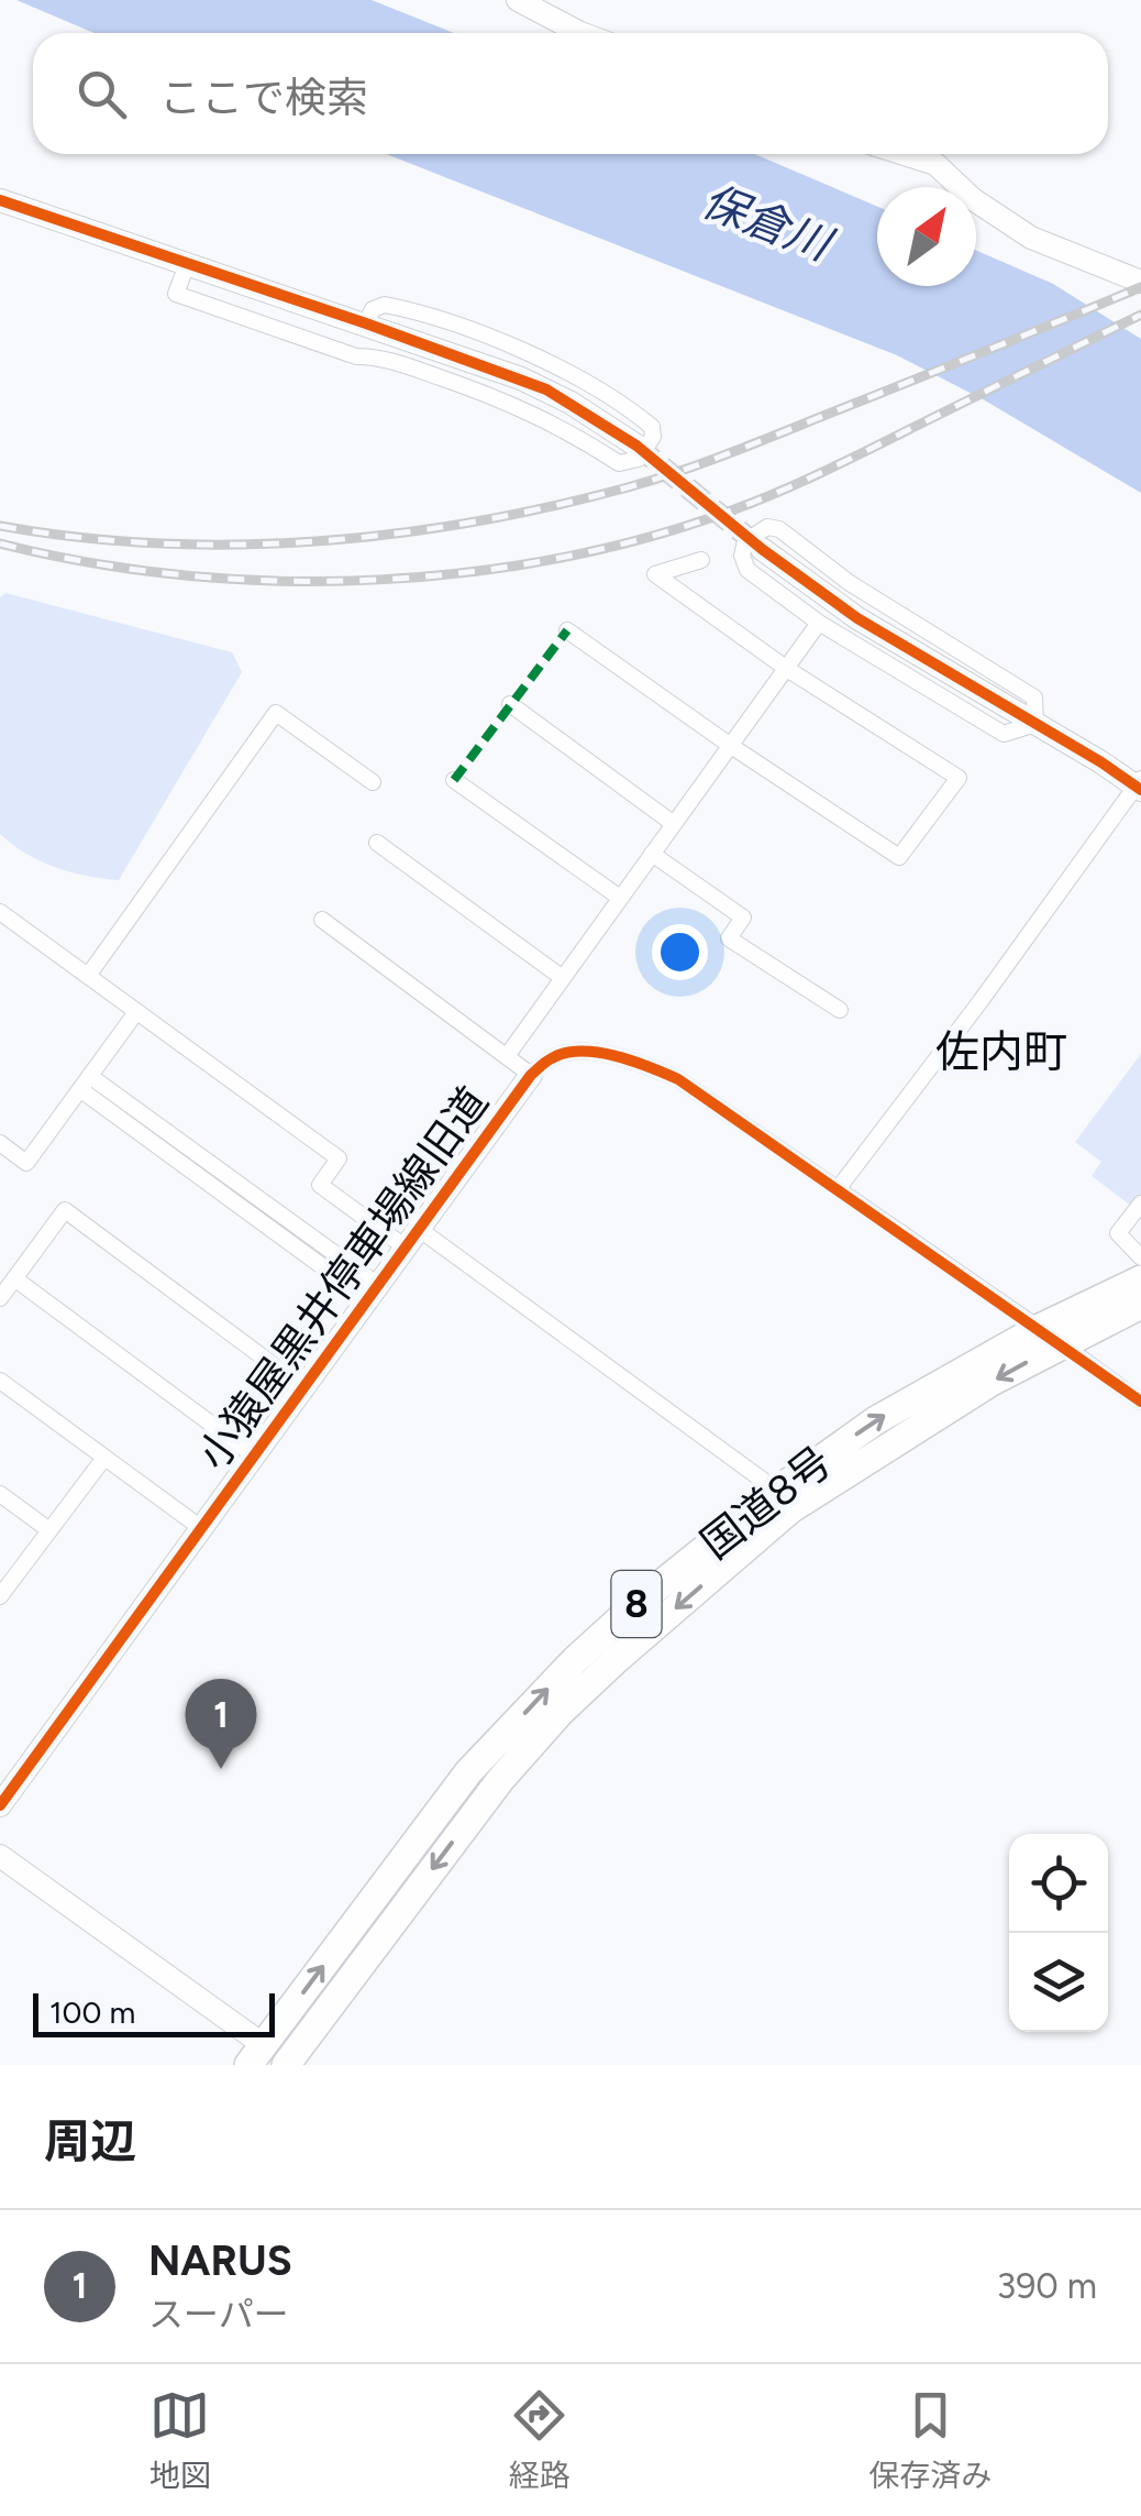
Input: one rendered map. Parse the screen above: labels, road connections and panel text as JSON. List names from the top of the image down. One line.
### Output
{"streets":{"highway":["国道8号","8"],"street":["小猿屋黒井停車場線旧道"]},"crossings":[["小猿屋黒井停車場線旧道","国道8号"]],"districts":["佐内町"],"water":["保倉川"],"scale_bar":"100 m","north":"top right","page":{"search":"ここで検索","pins":"1","scale":"100 m","heading":"周辺","list":[{"mark":"1","name":"NARUS","note":"スーパー","value":"390 m"}],"nav":["地図","経路","保存済み"]}}
